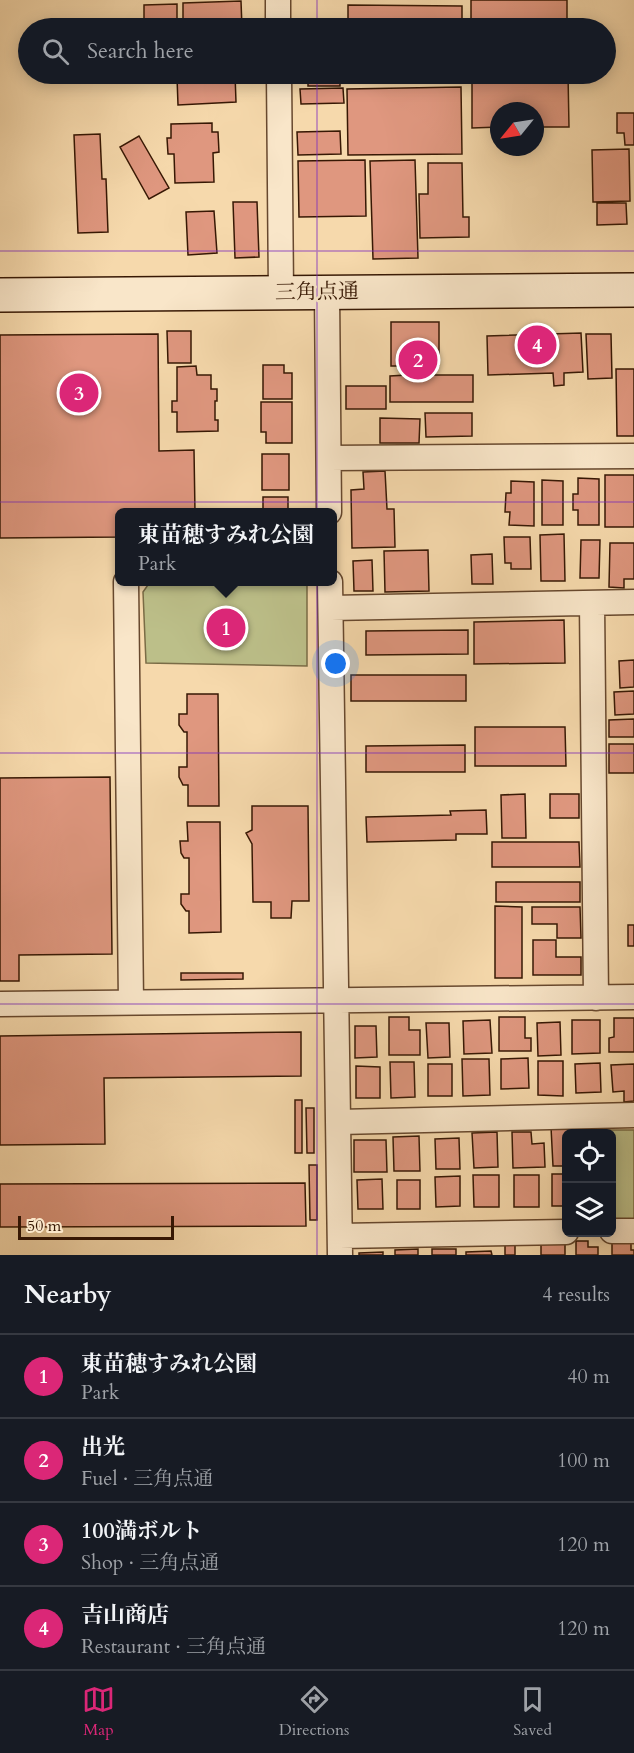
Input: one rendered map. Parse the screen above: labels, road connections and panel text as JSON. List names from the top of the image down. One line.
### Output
{"streets":{"street":["三角点通"]},"scale_bar":"50 m","north":"bottom left","page":{"search":"Search here","pins":["4","2","3","1"],"popup":["東苗穂すみれ公園","Park"],"scale":"50 m","heading":["Nearby","4 results"],"list":[{"mark":"1","name":"東苗穂すみれ公園","note":"Park","value":"40 m"},{"mark":"2","name":"出光","note":"Fuel · 三角点通","value":"100 m"},{"mark":"3","name":"100満ボルト","note":"Shop · 三角点通","value":"120 m"},{"mark":"4","name":"吉山商店","note":"Restaurant · 三角点通","value":"120 m"}],"nav":["Map","Directions","Saved"]}}
